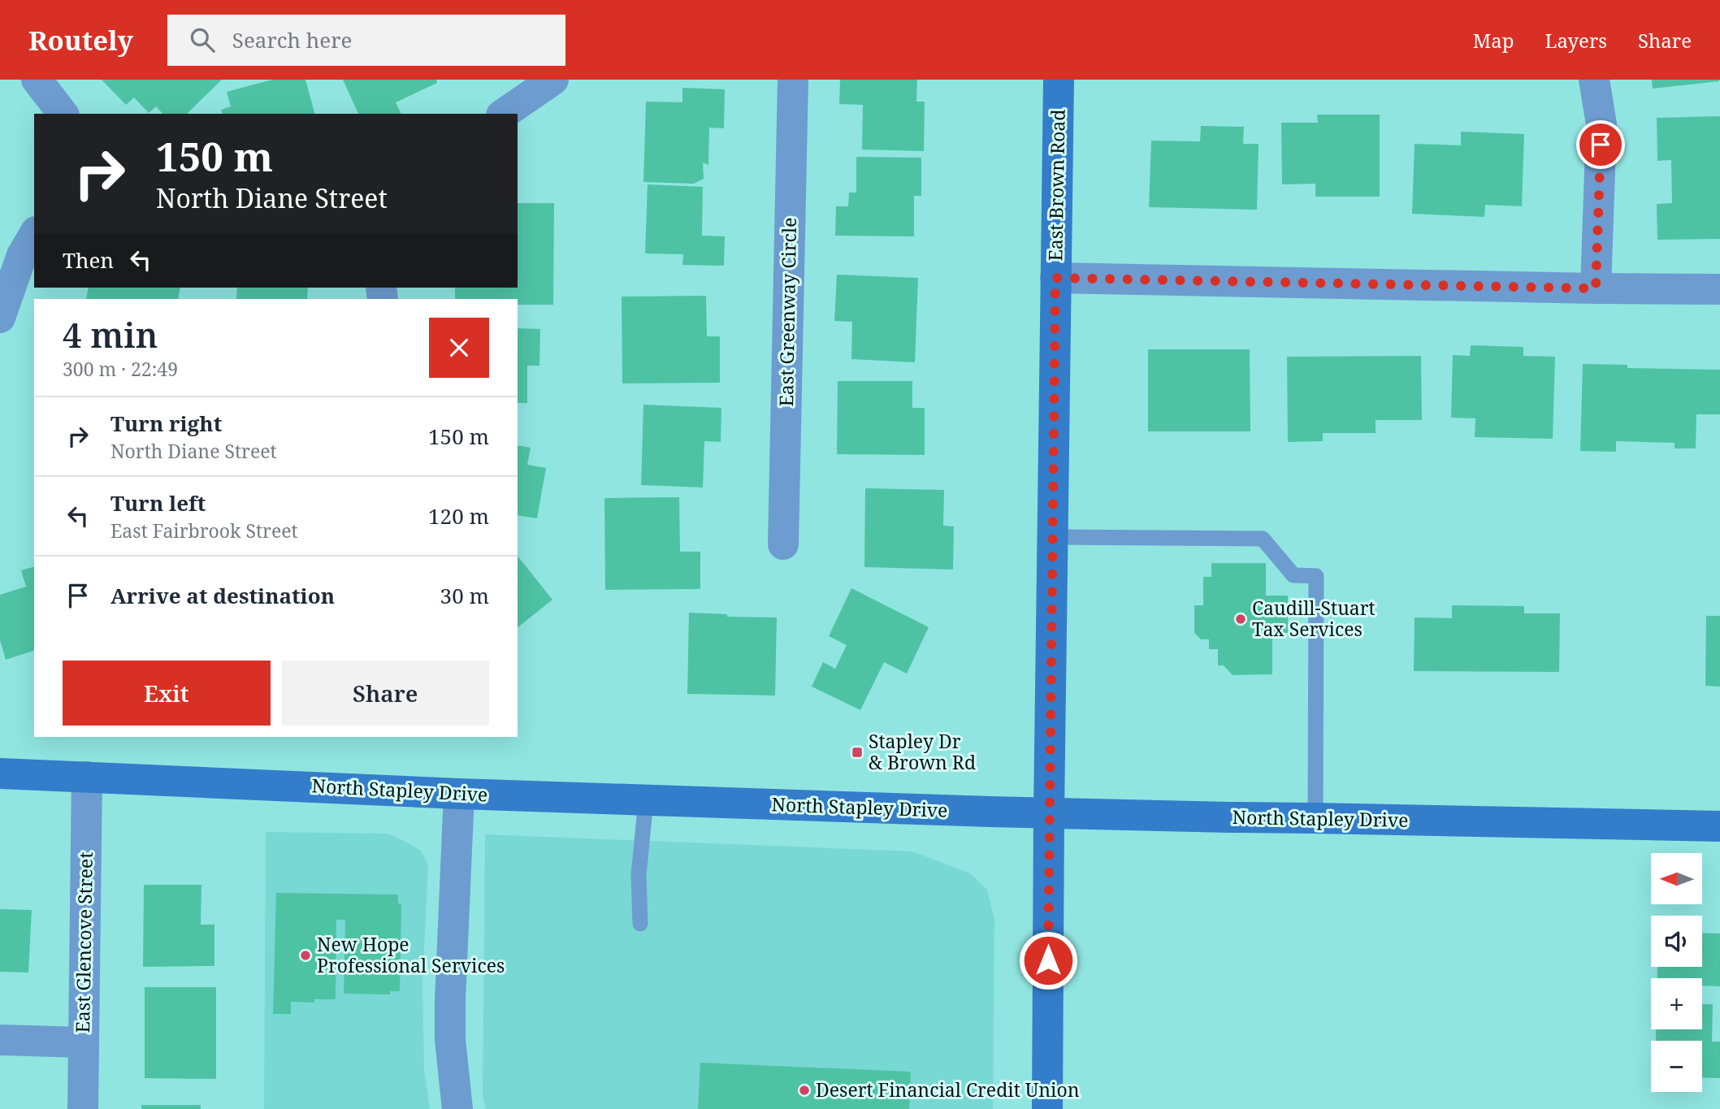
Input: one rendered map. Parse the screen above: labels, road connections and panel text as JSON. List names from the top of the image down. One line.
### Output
{"streets":{"main road":["East Brown Road","North Stapley Drive"],"street":["East Greenway Circle","East Glencove Street"]},"crossings":[["East Brown Road","North Stapley Drive"],["North Stapley Drive","East Glencove Street"]],"places":{"other":["Caudill-Stuart Tax Services","New Hope Professional Services","Desert Financial Credit Union"],"transit":["Stapley Dr & Brown Rd"]},"north":"left","page":{"header":"Routely","search":"Search here","nav":["Map","Layers","Share"],"turn":["150 m","North Diane Street"],"then":"Then","heading":["4 min","300 m · 22:49"],"list":[{"name":"Turn right","note":"North Diane Street","value":"150 m"},{"name":"Turn left","note":"East Fairbrook Street","value":"120 m"},{"name":"Arrive at destination","value":"30 m"}],"buttons":["Exit","Share"],"map_buttons":["+","−"]}}
